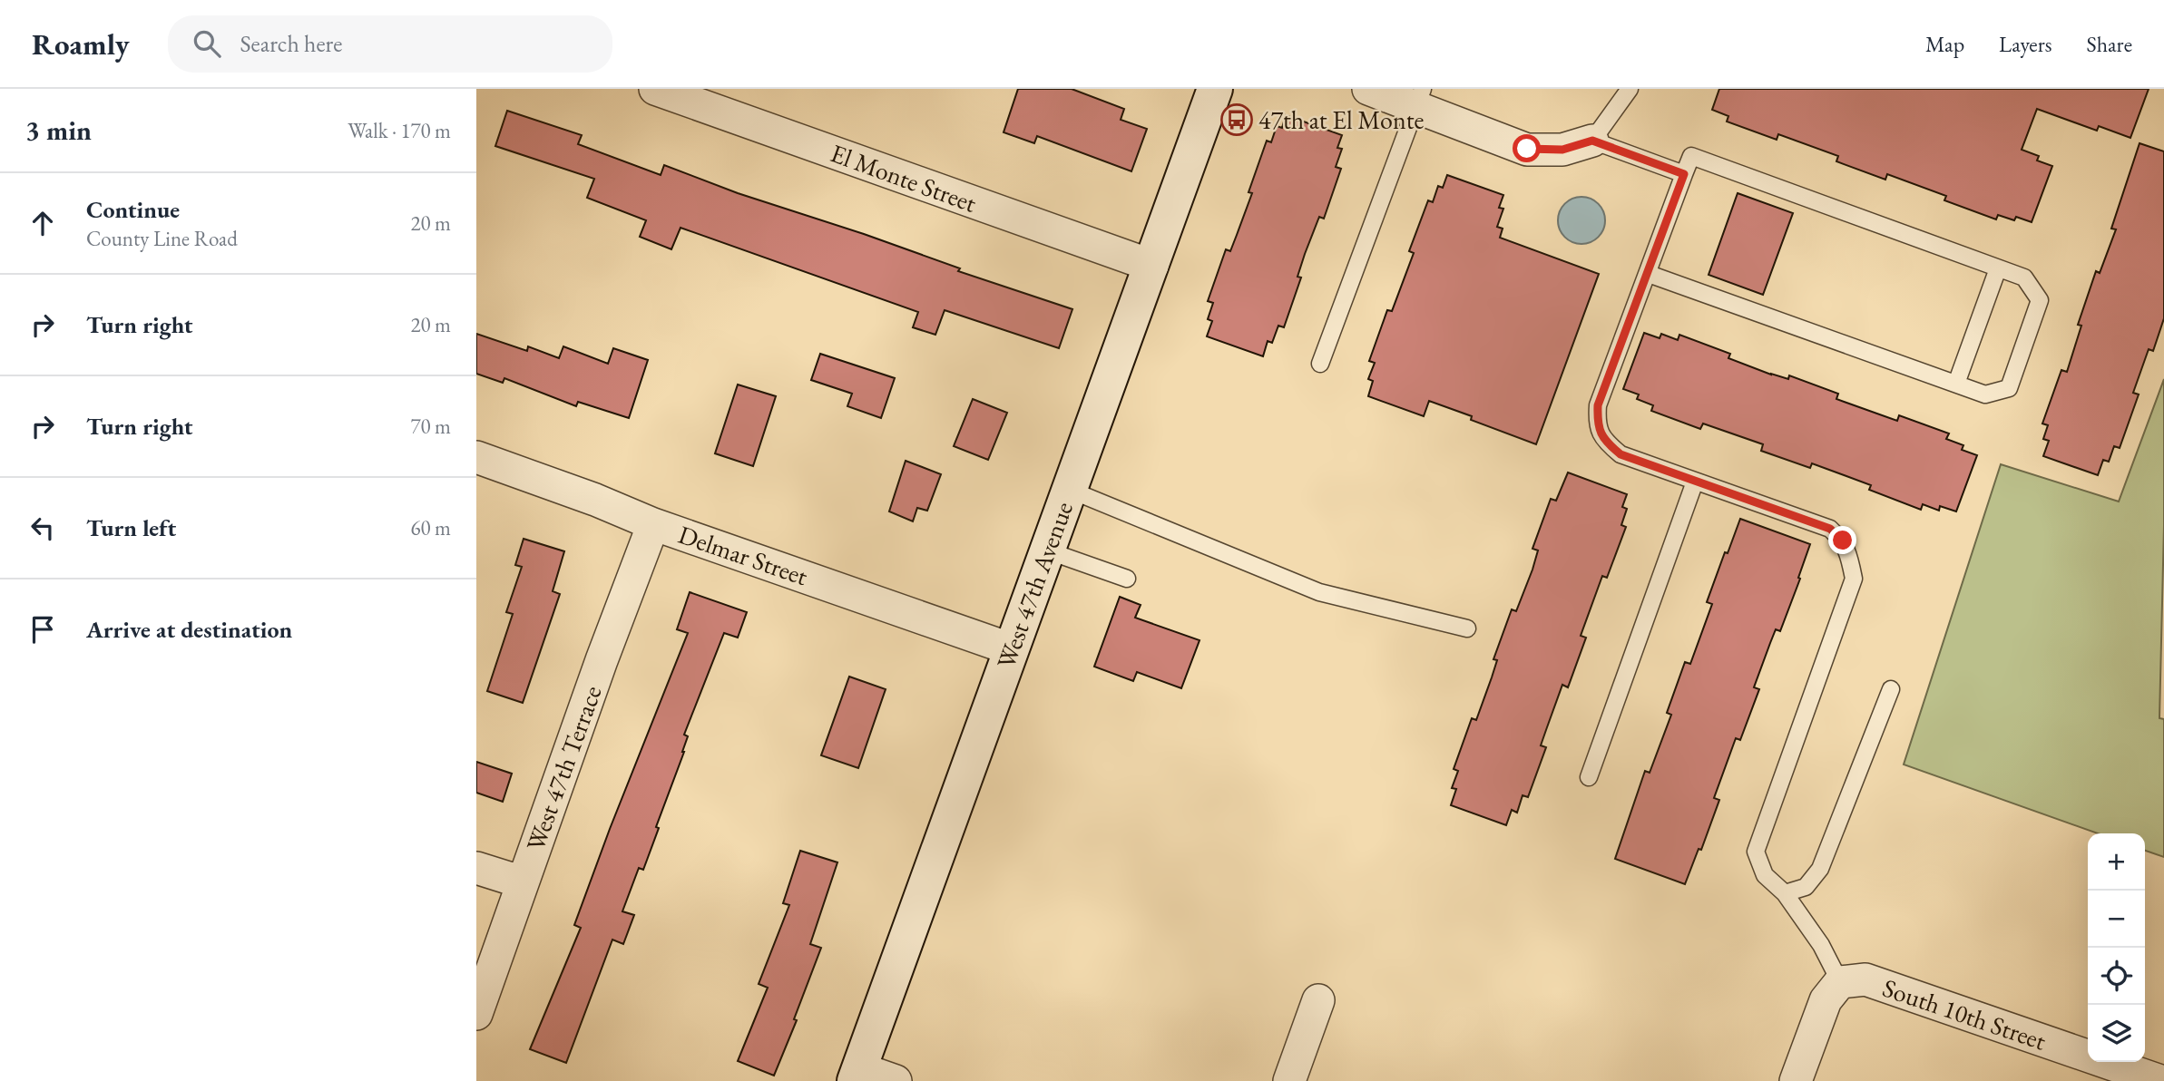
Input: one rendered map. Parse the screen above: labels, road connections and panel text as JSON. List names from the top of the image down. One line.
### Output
{"streets":{"street":["El Monte Street","Delmar Street","West 47th Avenue","West 47th Terrace","South 10th Street"]},"crossings":[["El Monte Street","West 47th Avenue"],["Delmar Street","West 47th Avenue"],["Delmar Street","West 47th Terrace"]],"places":{"bus stop":["47th at El Monte"]},"page":{"header":"Roamly","search":"Search here","nav":["Map","Layers","Share"],"heading":["3 min","Walk · 170 m"],"list":[["Continue","County Line Road","20 m"],["Turn right","20 m"],["Turn right","70 m"],["Turn left","60 m"],"Arrive at destination"],"map_buttons":["+","−"]}}
